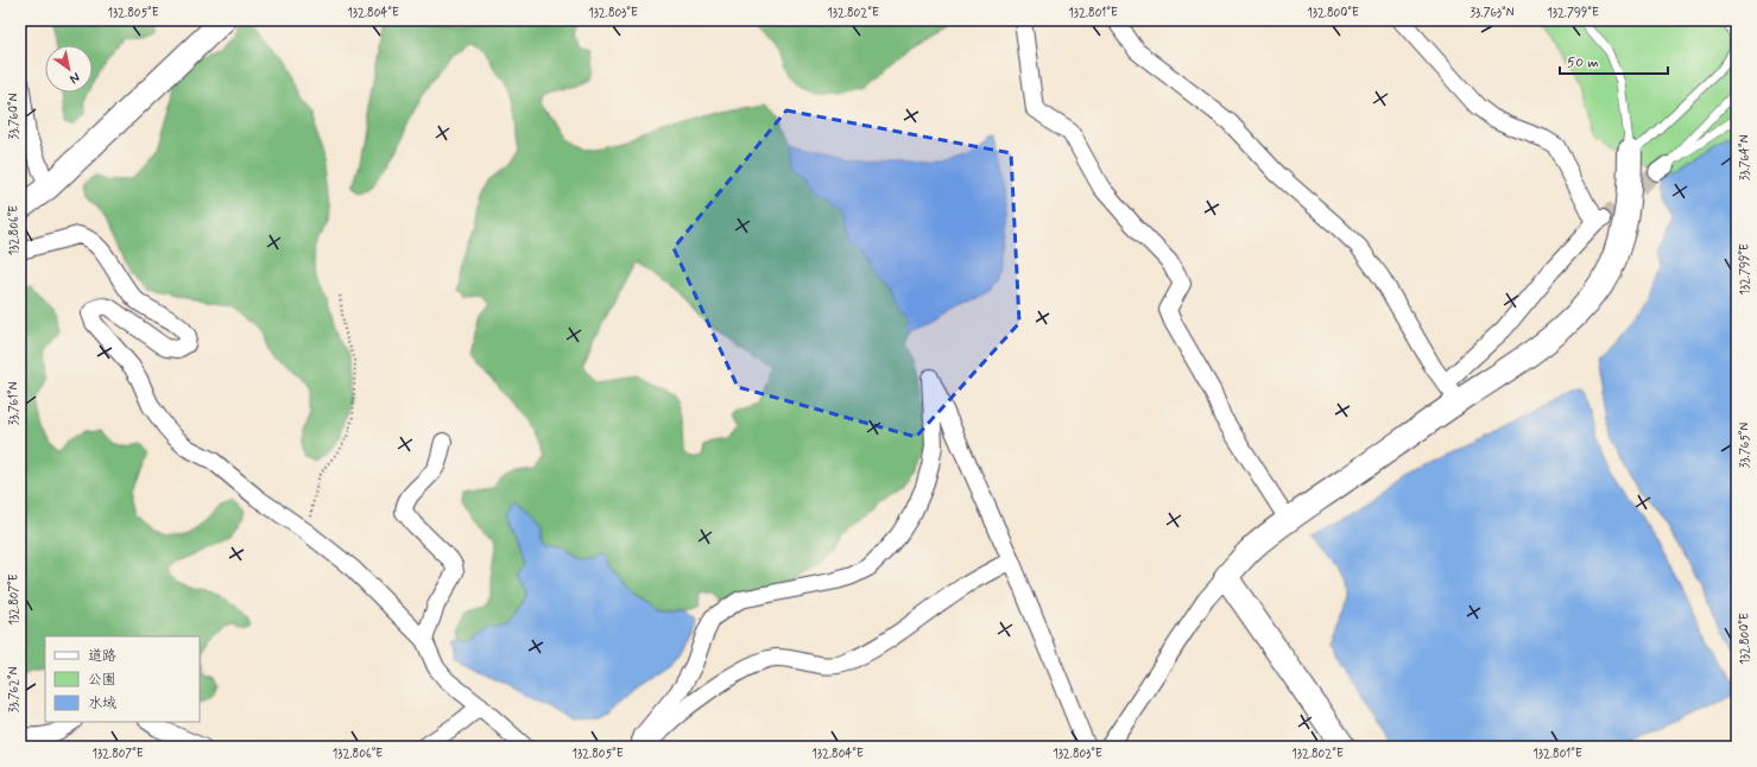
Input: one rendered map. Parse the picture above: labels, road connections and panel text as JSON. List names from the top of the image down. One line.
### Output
{"legend":["道路","公園","水域"],"scale_bar":"50 m","north":"bottom right","coordinates":["132.805°E","132.804°E","132.803°E","132.802°E","132.801°E","132.800°E","33.763°N","132.799°E","33.760°N","33.764°N","132.806°E","33.761°N","33.765°N","132.807°E","33.762°N"]}
